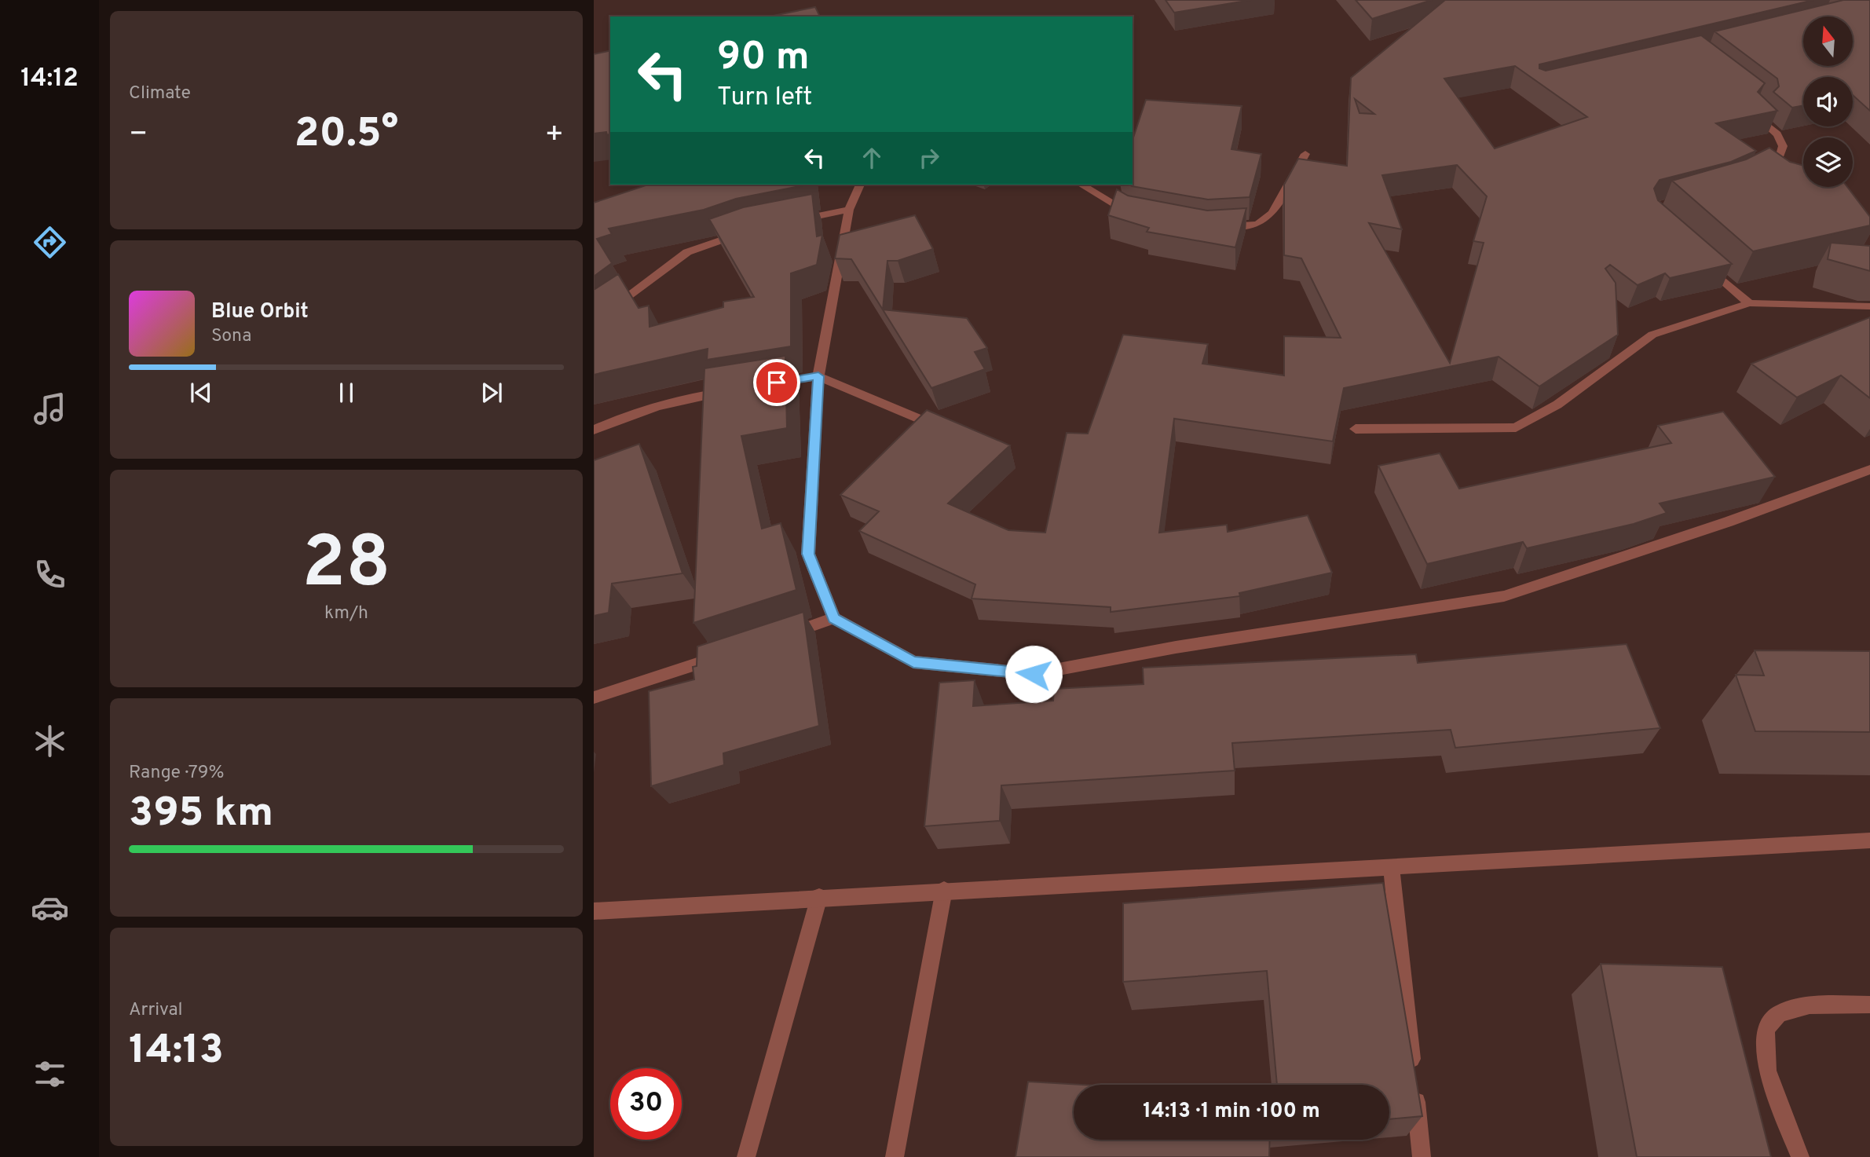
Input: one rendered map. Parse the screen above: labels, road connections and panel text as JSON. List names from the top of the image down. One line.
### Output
{"north":"top","page":{"tabs":"14:12","tile":["Climate",["28","km/h"],["Range · 79%","395 km"],["Arrival","14:13"]],"turn":["90 m","Turn left"],"heat":["−","20.5°","+"],"song":["Blue Orbit","Sona"],"limit":"30","trip":"14:13 · 1 min · 100 m"}}
